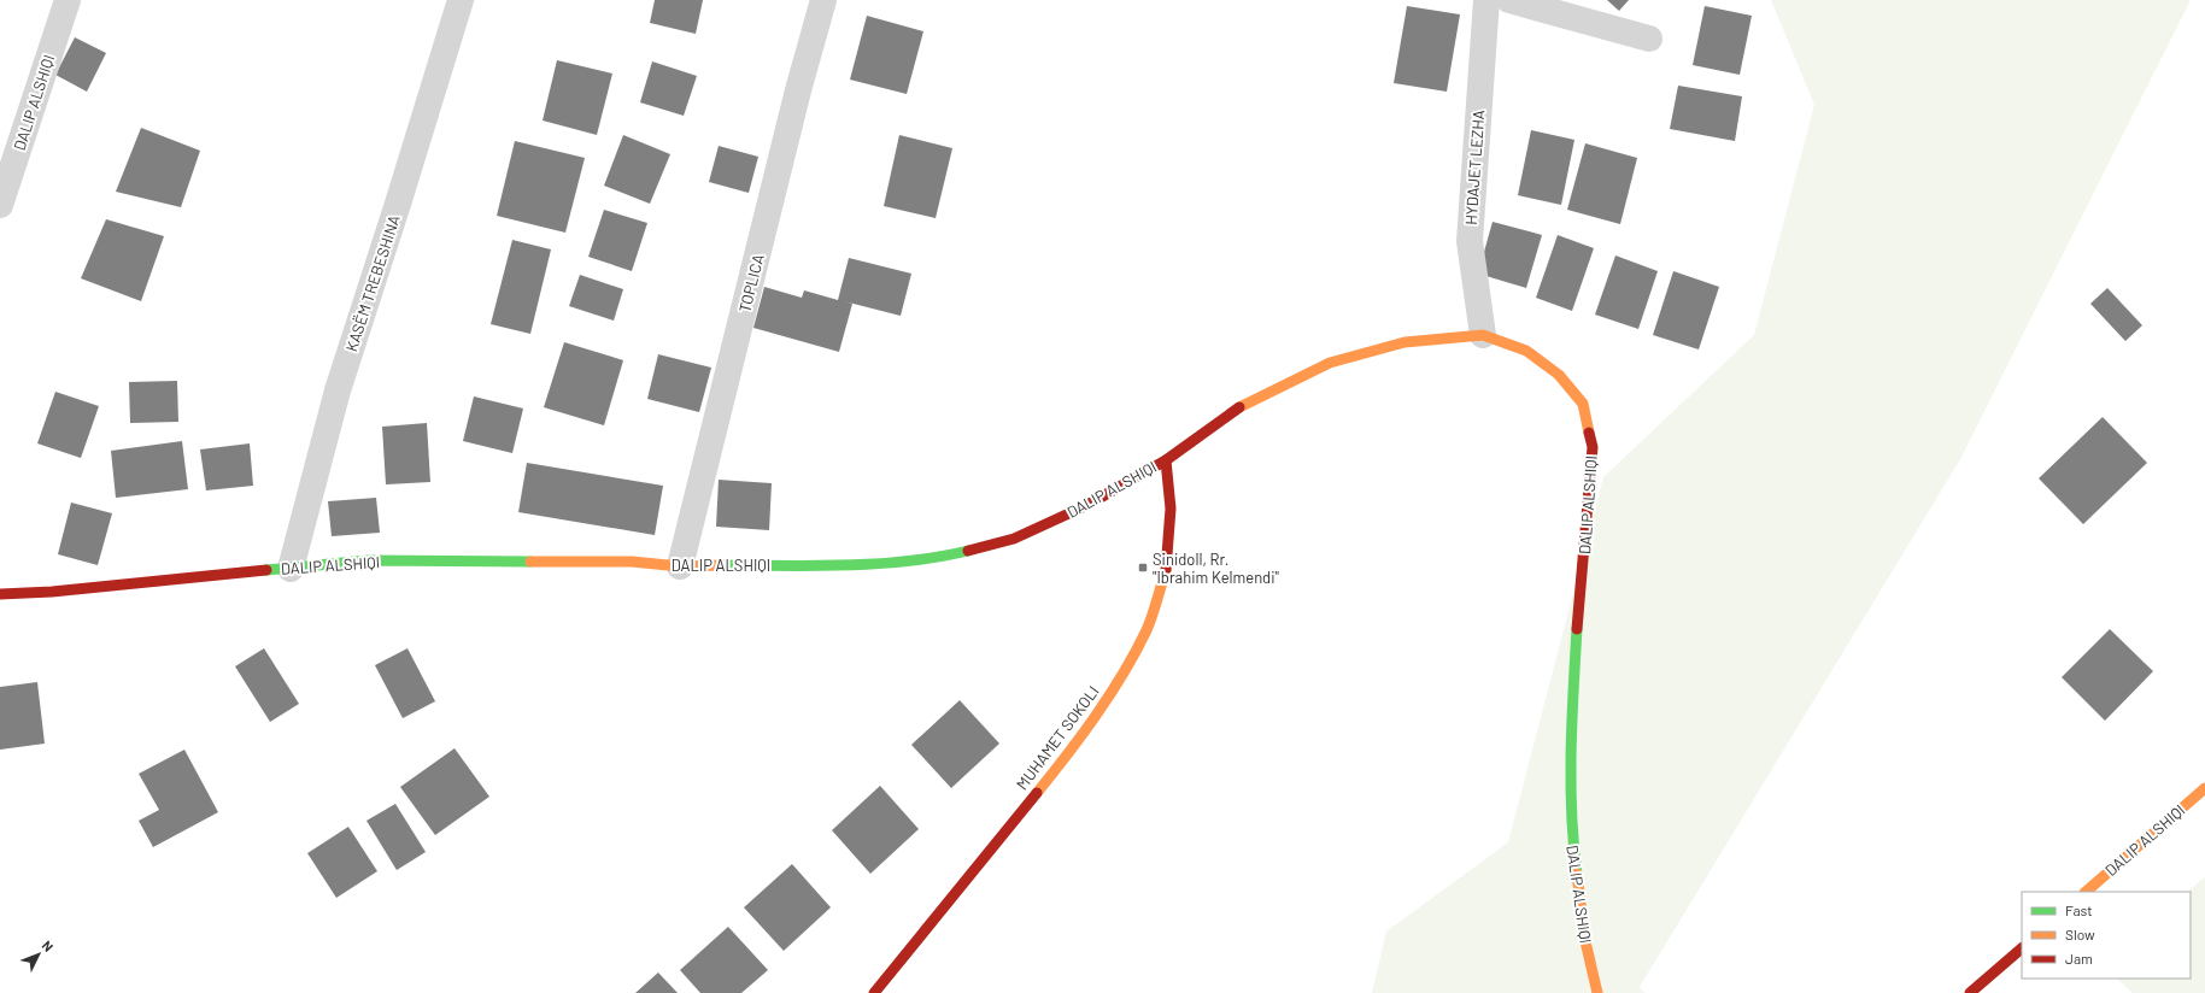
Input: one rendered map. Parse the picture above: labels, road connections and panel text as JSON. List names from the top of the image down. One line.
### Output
{"streets":{"street":["DALIP ALSHIQI","HYDAJET LEZHA","KASËM TREBESHINA","TOPLICA","MUHAMET SOKOLI"]},"crossings":[["DALIP ALSHIQI","HYDAJET LEZHA"],["DALIP ALSHIQI","KASËM TREBESHINA"],["DALIP ALSHIQI","TOPLICA"],["DALIP ALSHIQI","MUHAMET SOKOLI"]],"places":{"transit":["Sinidoll, Rr. \"Ibrahim Kelmendi\""]},"legend":["Fast","Slow","Jam"],"north":"top right"}
